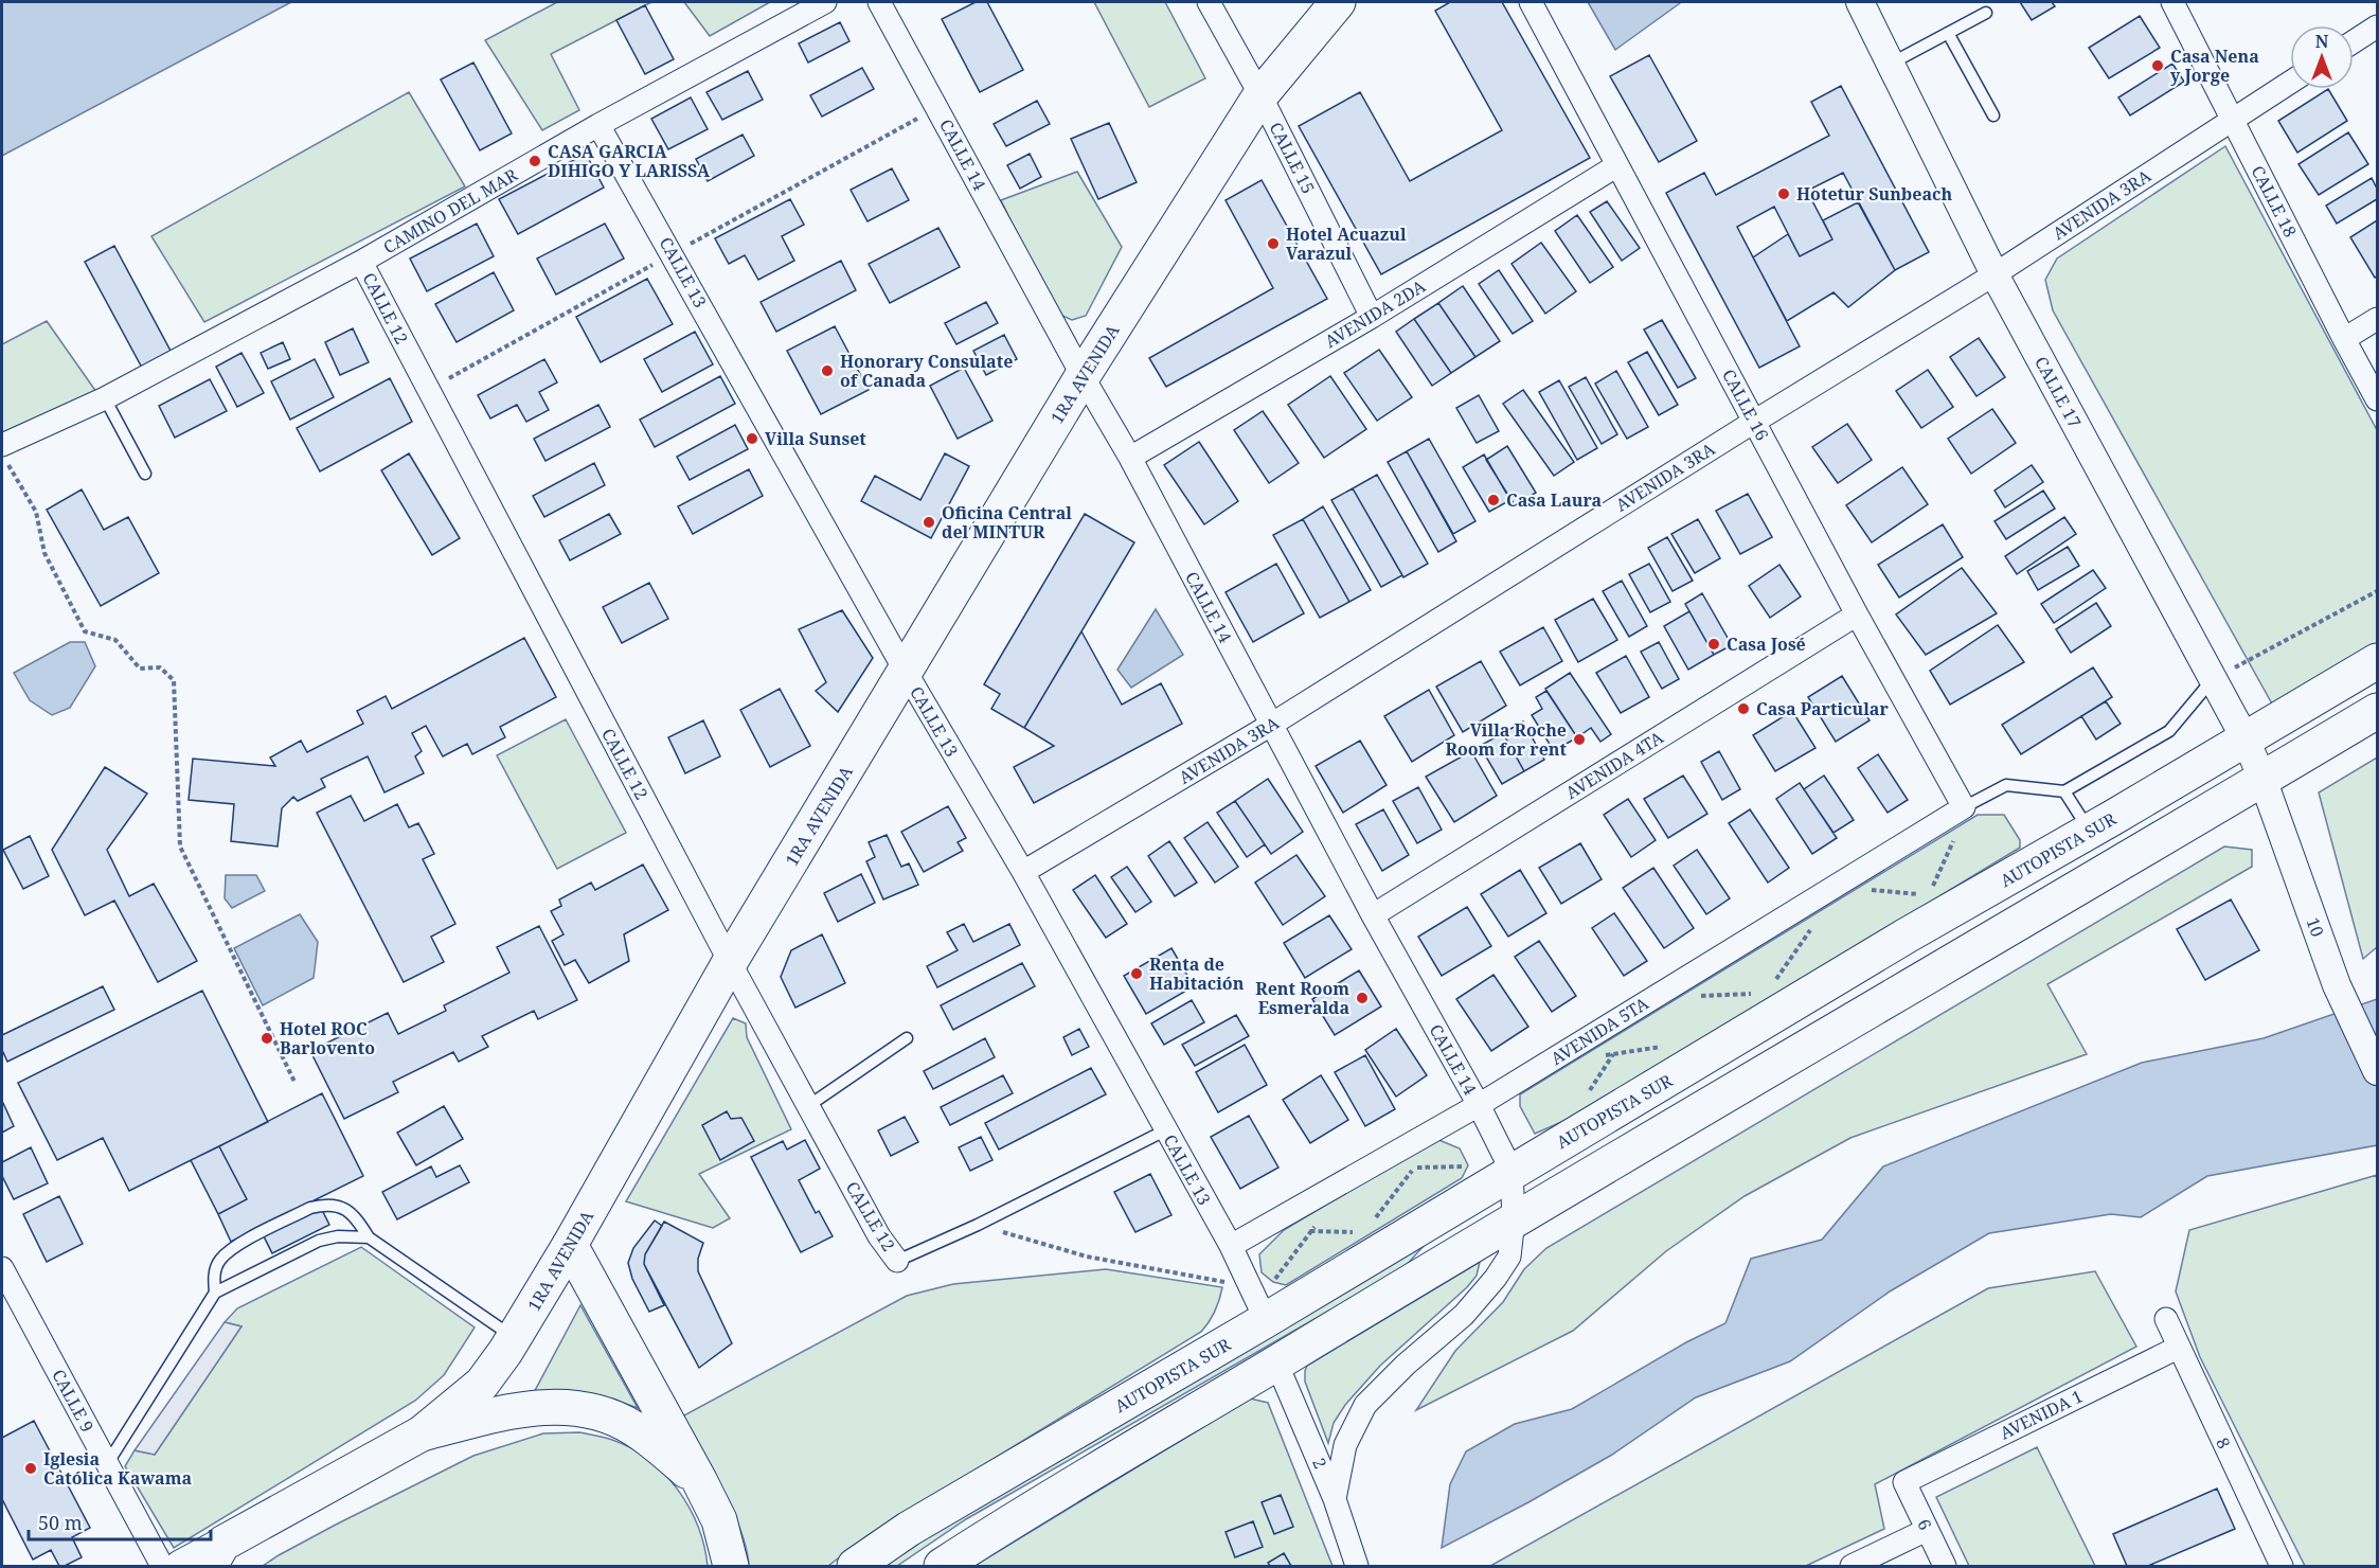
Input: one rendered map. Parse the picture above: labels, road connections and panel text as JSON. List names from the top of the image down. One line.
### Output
{"streets":{"main road":["1RA AVENIDA","AUTOPISTA SUR"],"street":["CALLE 14","CALLE 15","CALLE 18","AVENIDA 3RA","CAMINO DEL MAR","CALLE 13","CALLE 12","AVENIDA 2DA","CALLE 17","CALLE 16","AVENIDA 4TA","10","AVENIDA 5TA","CALLE 9","AVENIDA 1","8","2","6"]},"crossings":[["CALLE 14","AVENIDA 3RA"],["CALLE 14","AVENIDA 2DA"],["CALLE 14","1RA AVENIDA"],["CALLE 14","AVENIDA 4TA"],["CALLE 14","AUTOPISTA SUR"],["CALLE 14","AVENIDA 5TA"],["CALLE 14","2"],["CALLE 15","AVENIDA 2DA"],["CALLE 15","1RA AVENIDA"],["CALLE 18","AVENIDA 3RA"],["AVENIDA 3RA","CALLE 13"],["AVENIDA 3RA","CALLE 17"],["AVENIDA 3RA","CALLE 16"],["CAMINO DEL MAR","CALLE 13"],["CAMINO DEL MAR","CALLE 12"],["CALLE 13","1RA AVENIDA"],["CALLE 13","AUTOPISTA SUR"],["CALLE 13","AVENIDA 5TA"],["CALLE 12","1RA AVENIDA"],["AVENIDA 2DA","CALLE 16"],["CALLE 17","AUTOPISTA SUR"],["CALLE 17","10"],["CALLE 16","AVENIDA 4TA"],["CALLE 16","AVENIDA 5TA"],["AVENIDA 1","8"],["AVENIDA 1","6"]],"places":["Casa Nena y Jorge","CASA GARCIA DIHIGO Y LARISSA","Hotetur Sunbeach","Hotel Acuazul Varazul","Honorary Consulate of Canada","Villa Sunset","Casa Laura","Oficina Central del MINTUR","Casa José","Casa Particular","Villa Roche Room for rent","Renta de Habitación","Rent Room Esmeralda","Hotel ROC Barlovento","Iglesia Católica Kawama"],"scale_bar":"50 m","north":"top"}
